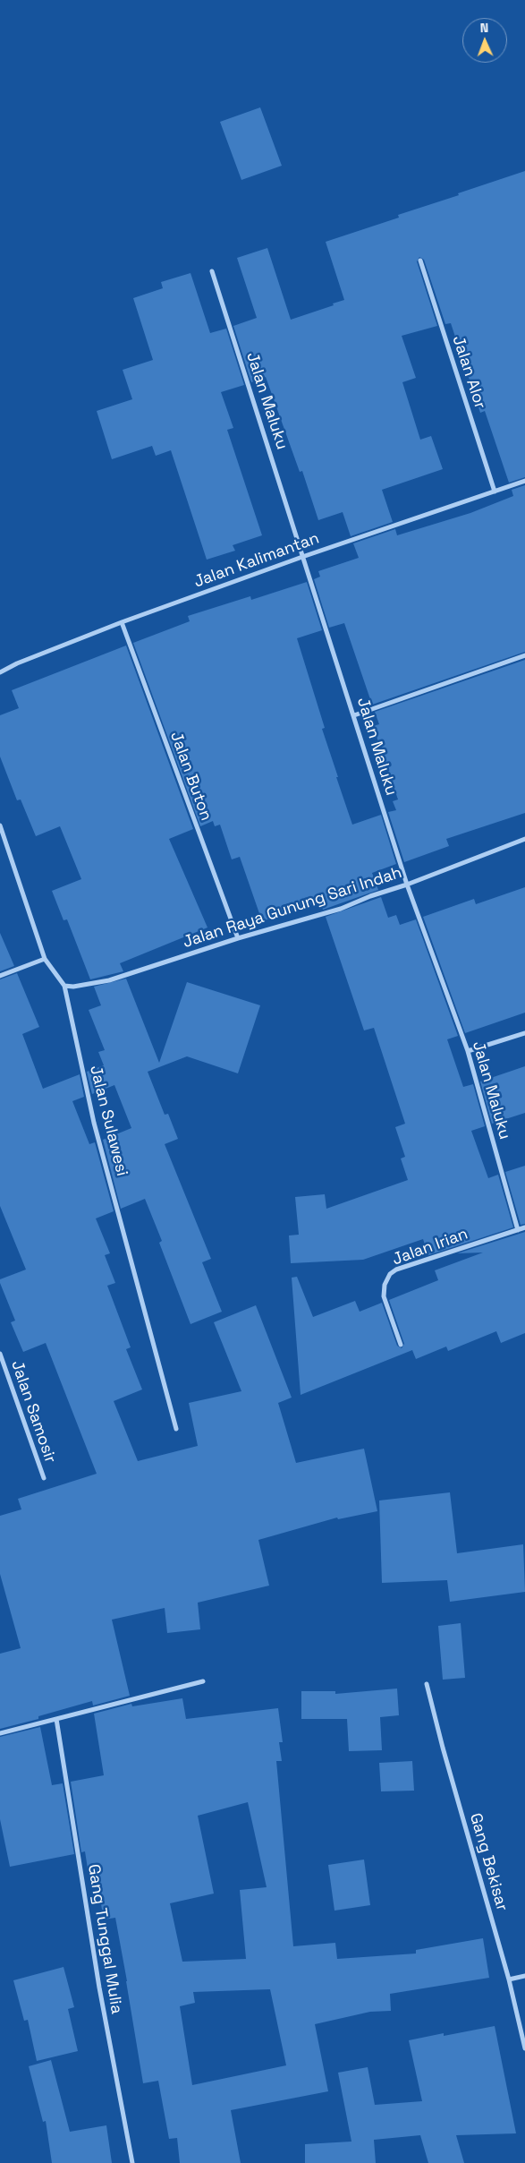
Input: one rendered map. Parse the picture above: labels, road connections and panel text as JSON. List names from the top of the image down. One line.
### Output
{"streets":{"street":["Jalan Alor","Jalan Maluku","Jalan Kalimantan","Jalan Buton","Jalan Raya Gunung Sari Indah","Jalan Sulawesi","Jalan Irian","Jalan Samosir","Gang Bekisar","Gang Tunggal Mulia"]},"crossings":[["Jalan Alor","Jalan Kalimantan"],["Jalan Maluku","Jalan Kalimantan"],["Jalan Maluku","Jalan Raya Gunung Sari Indah"],["Jalan Maluku","Jalan Irian"],["Jalan Kalimantan","Jalan Buton"],["Jalan Buton","Jalan Raya Gunung Sari Indah"],["Jalan Raya Gunung Sari Indah","Jalan Sulawesi"]],"north":"top"}
